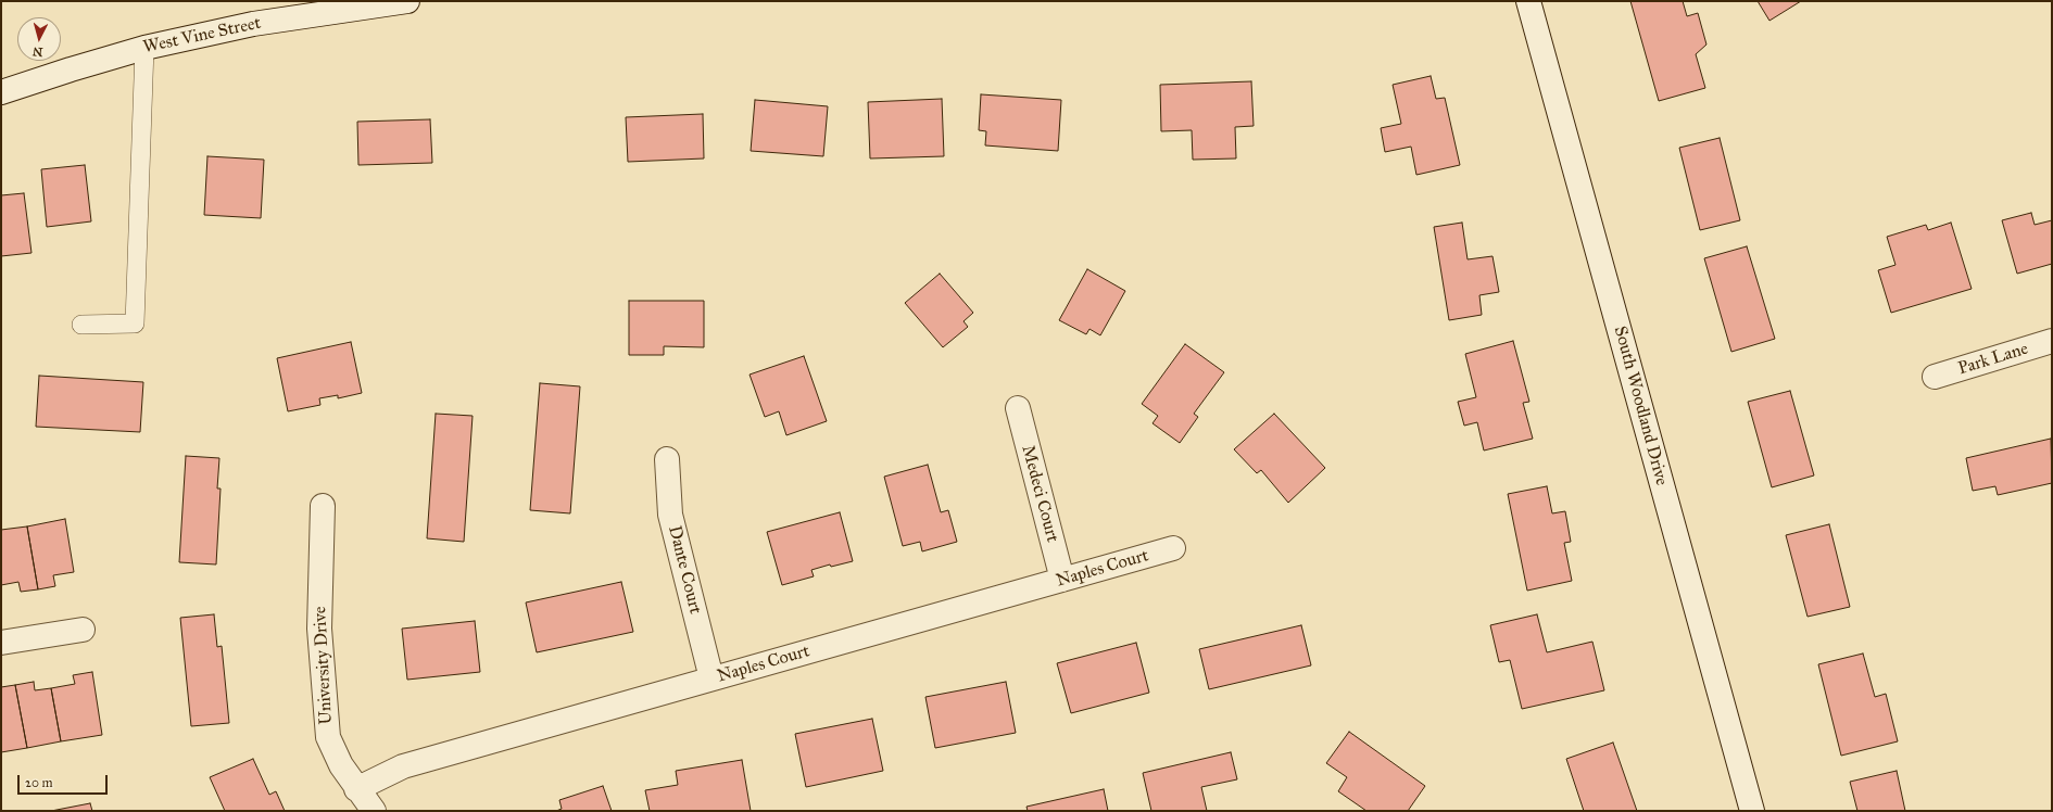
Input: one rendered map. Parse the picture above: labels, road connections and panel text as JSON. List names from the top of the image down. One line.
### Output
{"streets":{"street":["West Vine Street","Park Lane","South Woodland Drive","Medeci Court","Naples Court","Dante Court","University Drive"]},"crossings":[["Medeci Court","Naples Court"],["Naples Court","Dante Court"],["Naples Court","University Drive"]],"scale_bar":"20 m","north":"bottom"}
